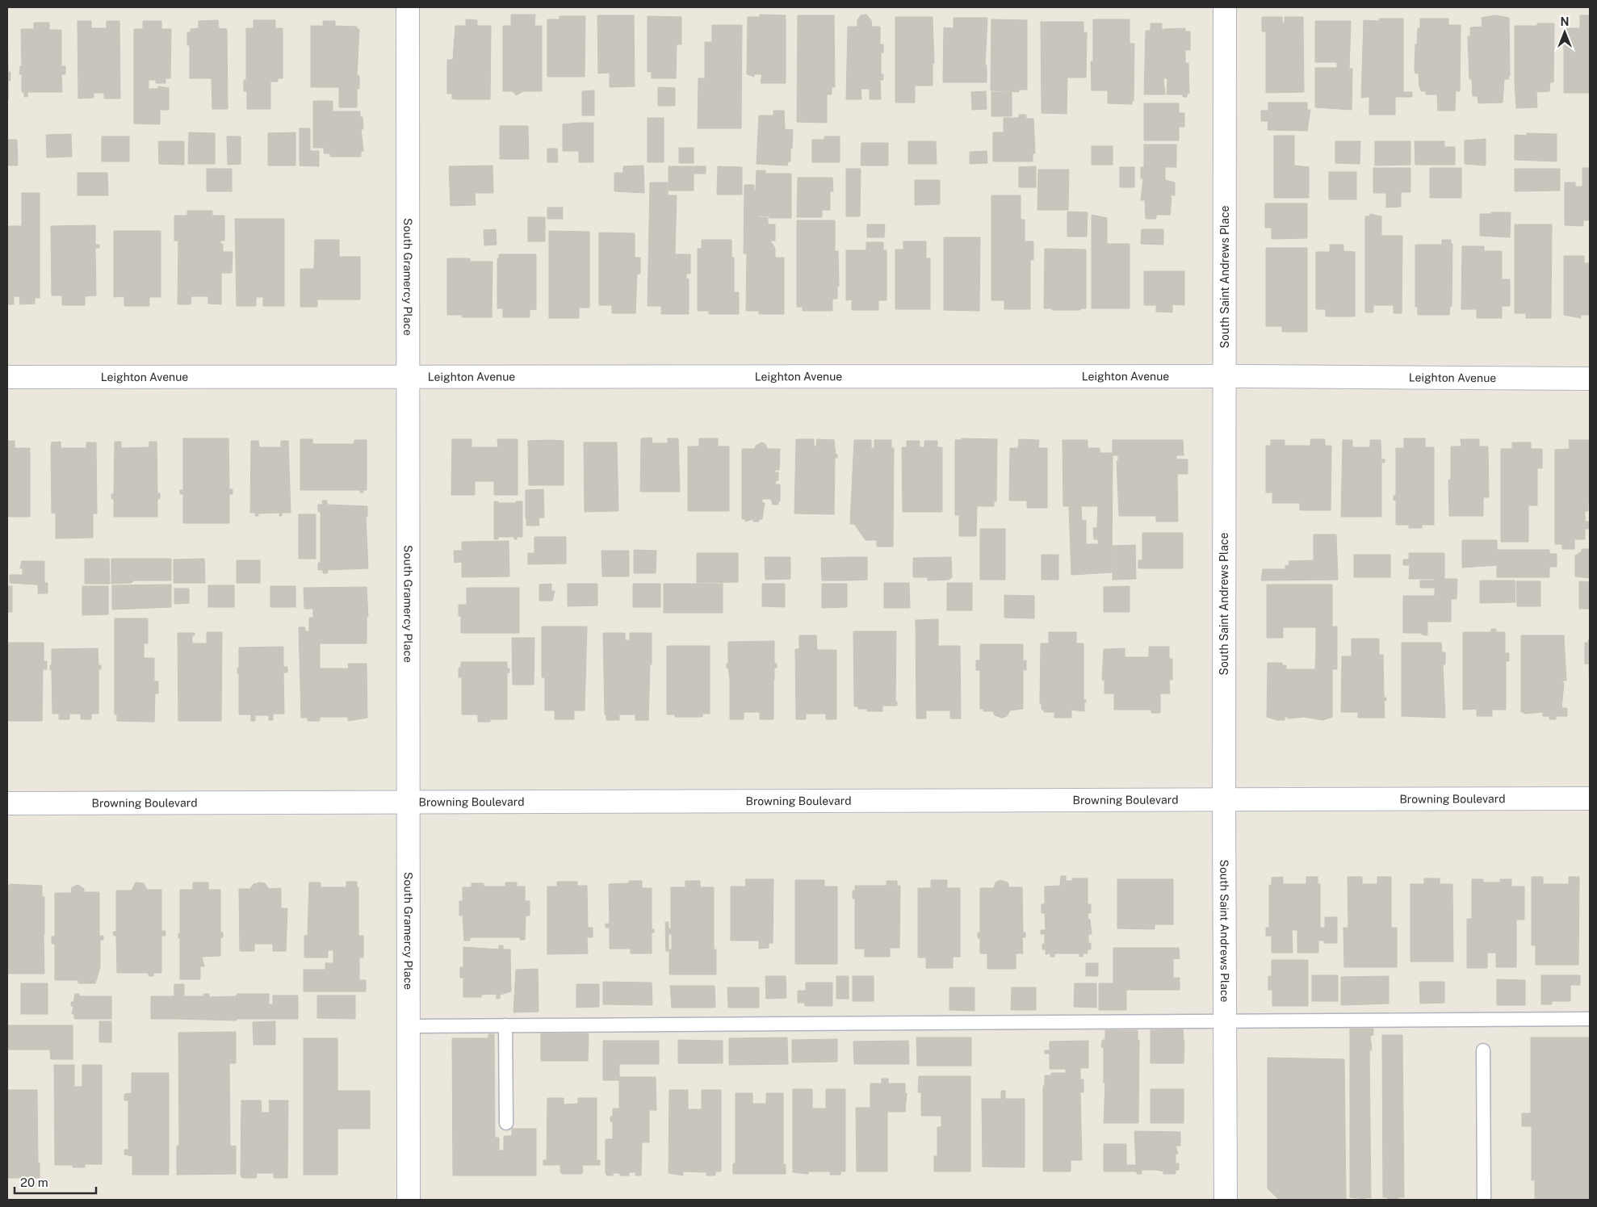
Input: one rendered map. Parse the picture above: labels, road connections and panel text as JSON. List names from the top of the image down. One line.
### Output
{"streets":{"street":["South Gramercy Place","South Saint Andrews Place","Leighton Avenue","Browning Boulevard"]},"crossings":[["South Gramercy Place","Leighton Avenue"],["South Gramercy Place","Browning Boulevard"],["South Saint Andrews Place","Leighton Avenue"],["South Saint Andrews Place","Browning Boulevard"]],"scale_bar":"20 m","north":"top"}
